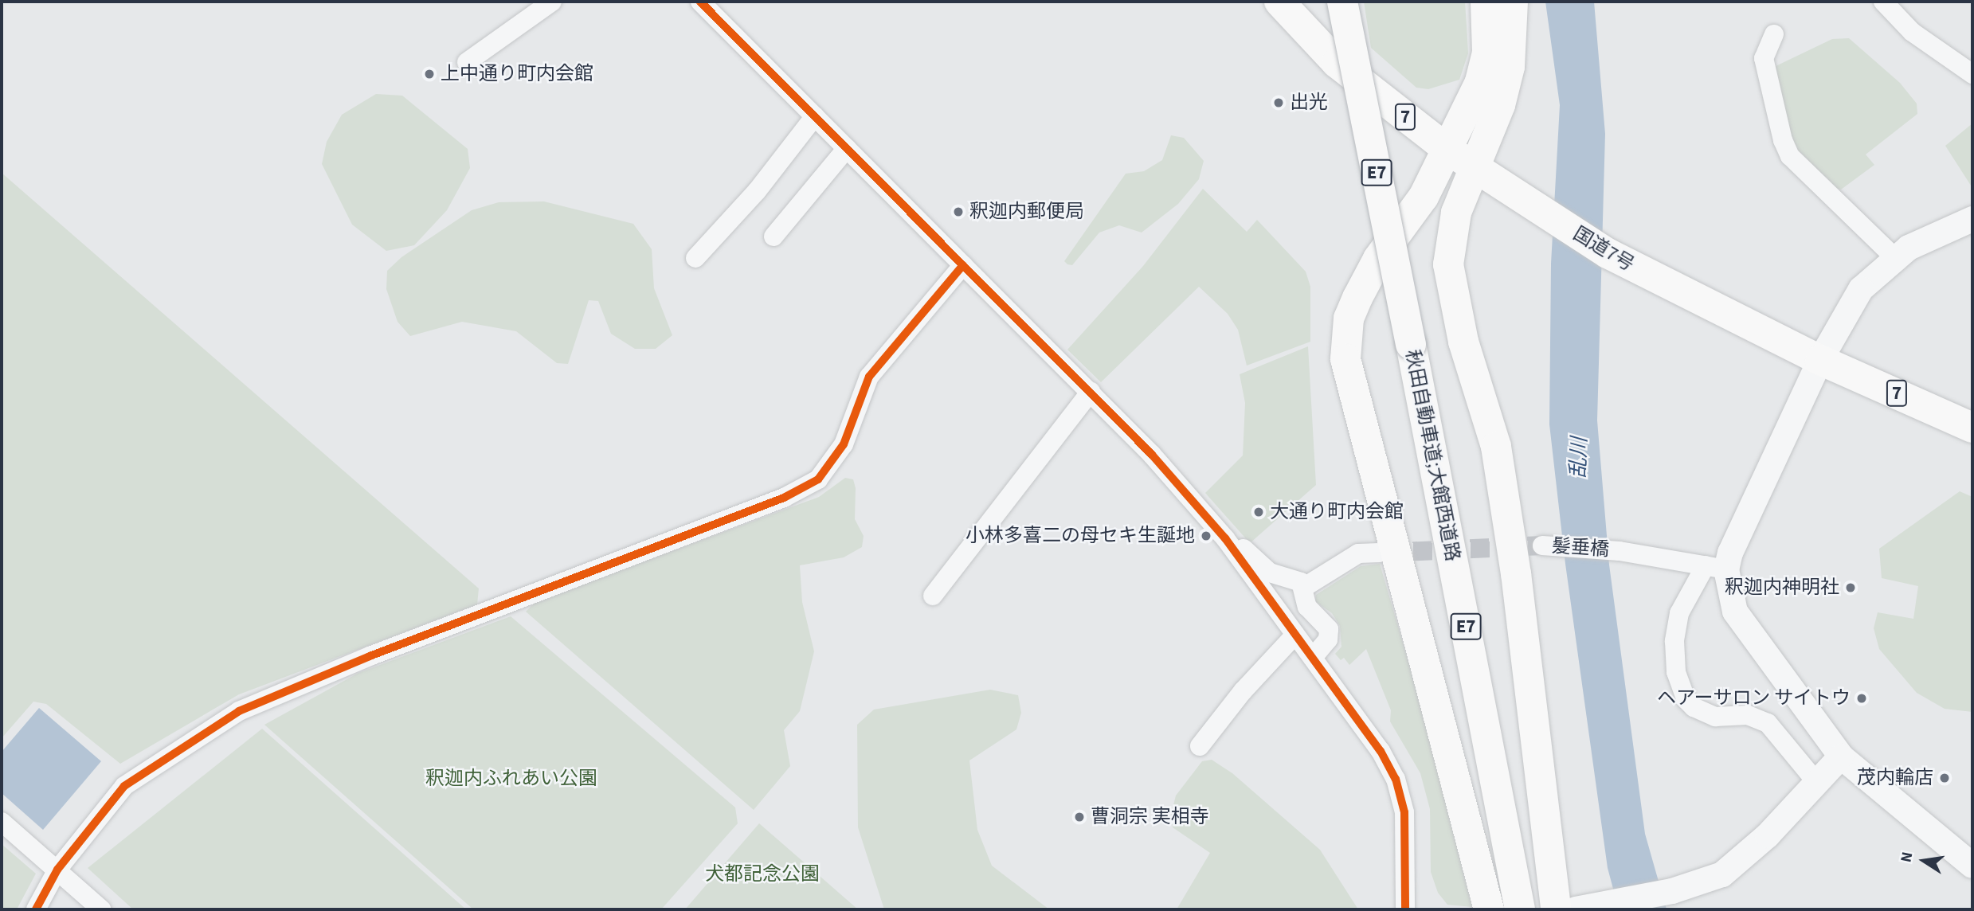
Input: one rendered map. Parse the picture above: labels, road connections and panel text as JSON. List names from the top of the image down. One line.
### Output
{"streets":{"highway":["7","E7","国道7号","秋田自動車道;大館西道路"],"street":["髪垂橋"]},"water":["乱川"],"parks":["釈迦内ふれあい公園","犬都記念公園"],"places":["上中通り町内会館","出光","釈迦内郵便局","大通り町内会館","小林多喜二の母セキ生誕地","釈迦内神明社","ヘアーサロン サイトウ","茂内輪店","曹洞宗 実相寺"],"north":"left"}
